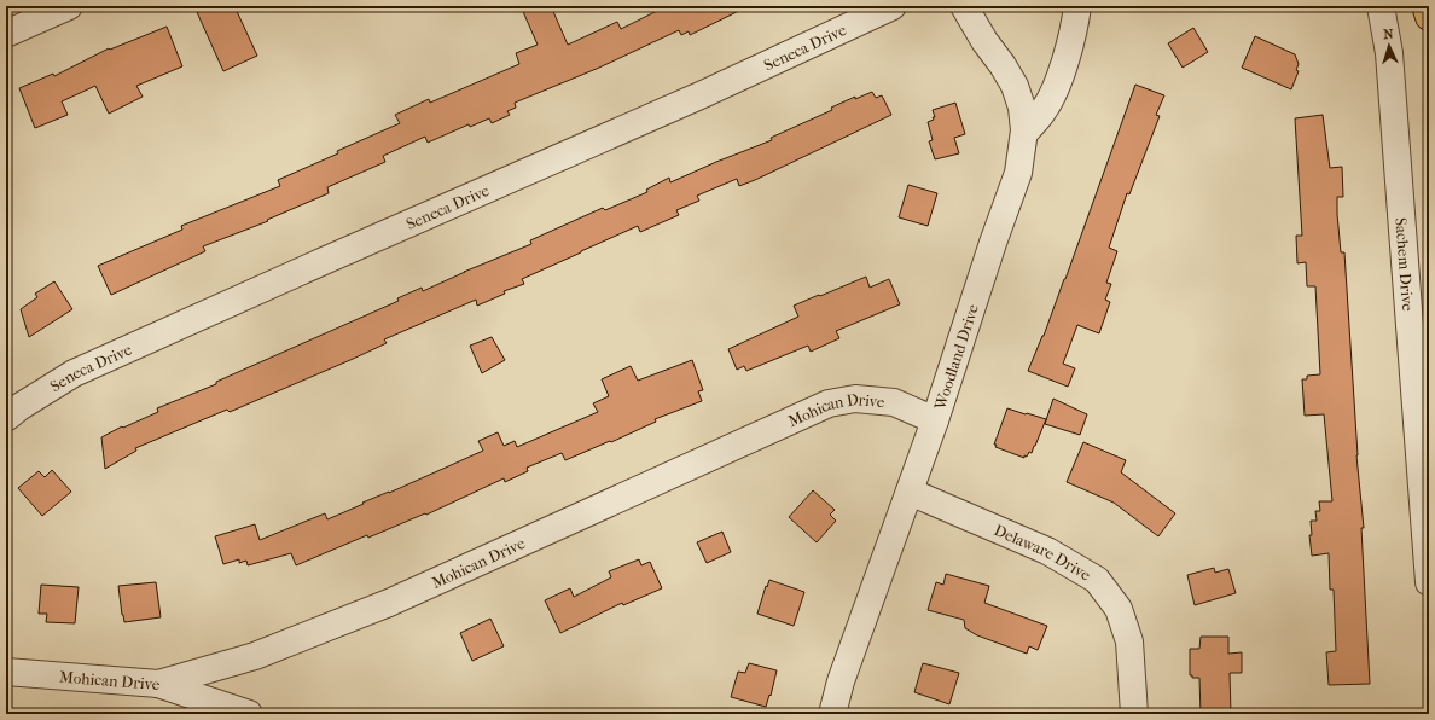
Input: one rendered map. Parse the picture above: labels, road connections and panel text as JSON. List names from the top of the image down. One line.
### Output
{"streets":{"street":["Seneca Drive","Sachem Drive","Woodland Drive","Mohican Drive","Delaware Drive"]},"crossings":[["Woodland Drive","Mohican Drive"],["Woodland Drive","Delaware Drive"]],"north":"top"}
